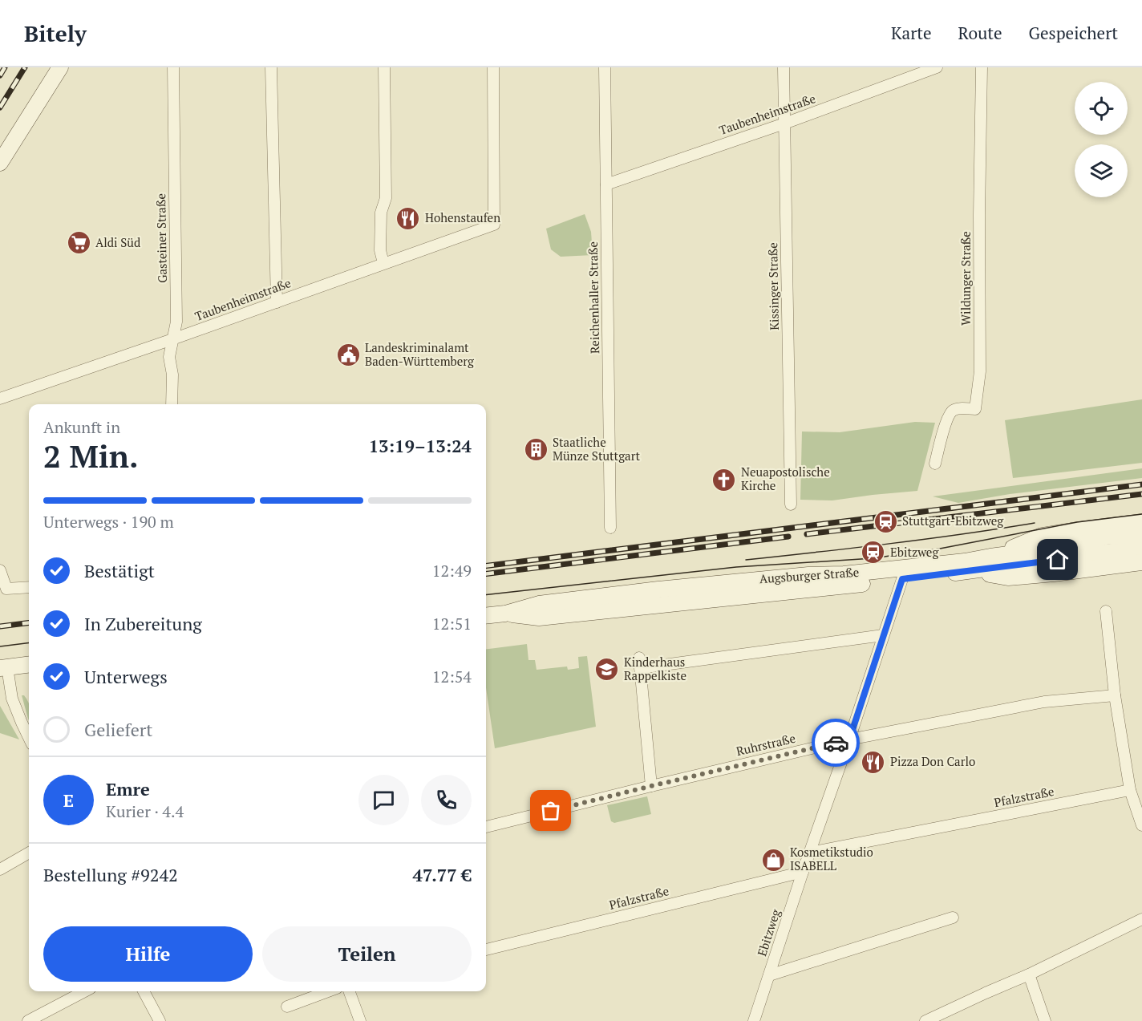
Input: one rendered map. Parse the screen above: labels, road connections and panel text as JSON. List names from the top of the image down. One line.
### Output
{"streets":{"main road":["Augsburger Straße"],"street":["Taubenheimstraße","Gasteiner Straße","Wildunger Straße","Kissinger Straße","Reichenhaller Straße","Ruhrstraße","Pfalzstraße","Ebitzweg"]},"crossings":[["Taubenheimstraße","Gasteiner Straße"],["Taubenheimstraße","Kissinger Straße"],["Taubenheimstraße","Reichenhaller Straße"],["Augsburger Straße","Ebitzweg"],["Ruhrstraße","Ebitzweg"],["Pfalzstraße","Ebitzweg"]],"places":{"restaurant":["Hohenstaufen","Pizza Don Carlo"],"supermarket":["Aldi Süd"],"public building":["Landeskriminalamt Baden-Württemberg"],"building":["Staatliche Münze Stuttgart"],"church":["Neuapostolische Kirche"],"station":["Stuttgart-Ebitzweg","Ebitzweg"],"school or university":["Kinderhaus Rappelkiste"],"shop":["Kosmetikstudio ISABELL"]},"page":{"header":"Bitely","nav":["Karte","Route","Gespeichert"],"heading":["2 Min.","Ankunft in","13:19–13:24"],"panel":["Emre","Kurier · 4.4","Bestellung #9242","47.77 €"],"bar":"Unterwegs · 190 m","list":[["Bestätigt","12:49"],["In Zubereitung","12:51"],["Unterwegs","12:54"],"Geliefert"],"round":"E","buttons":["Hilfe","Teilen"]}}
